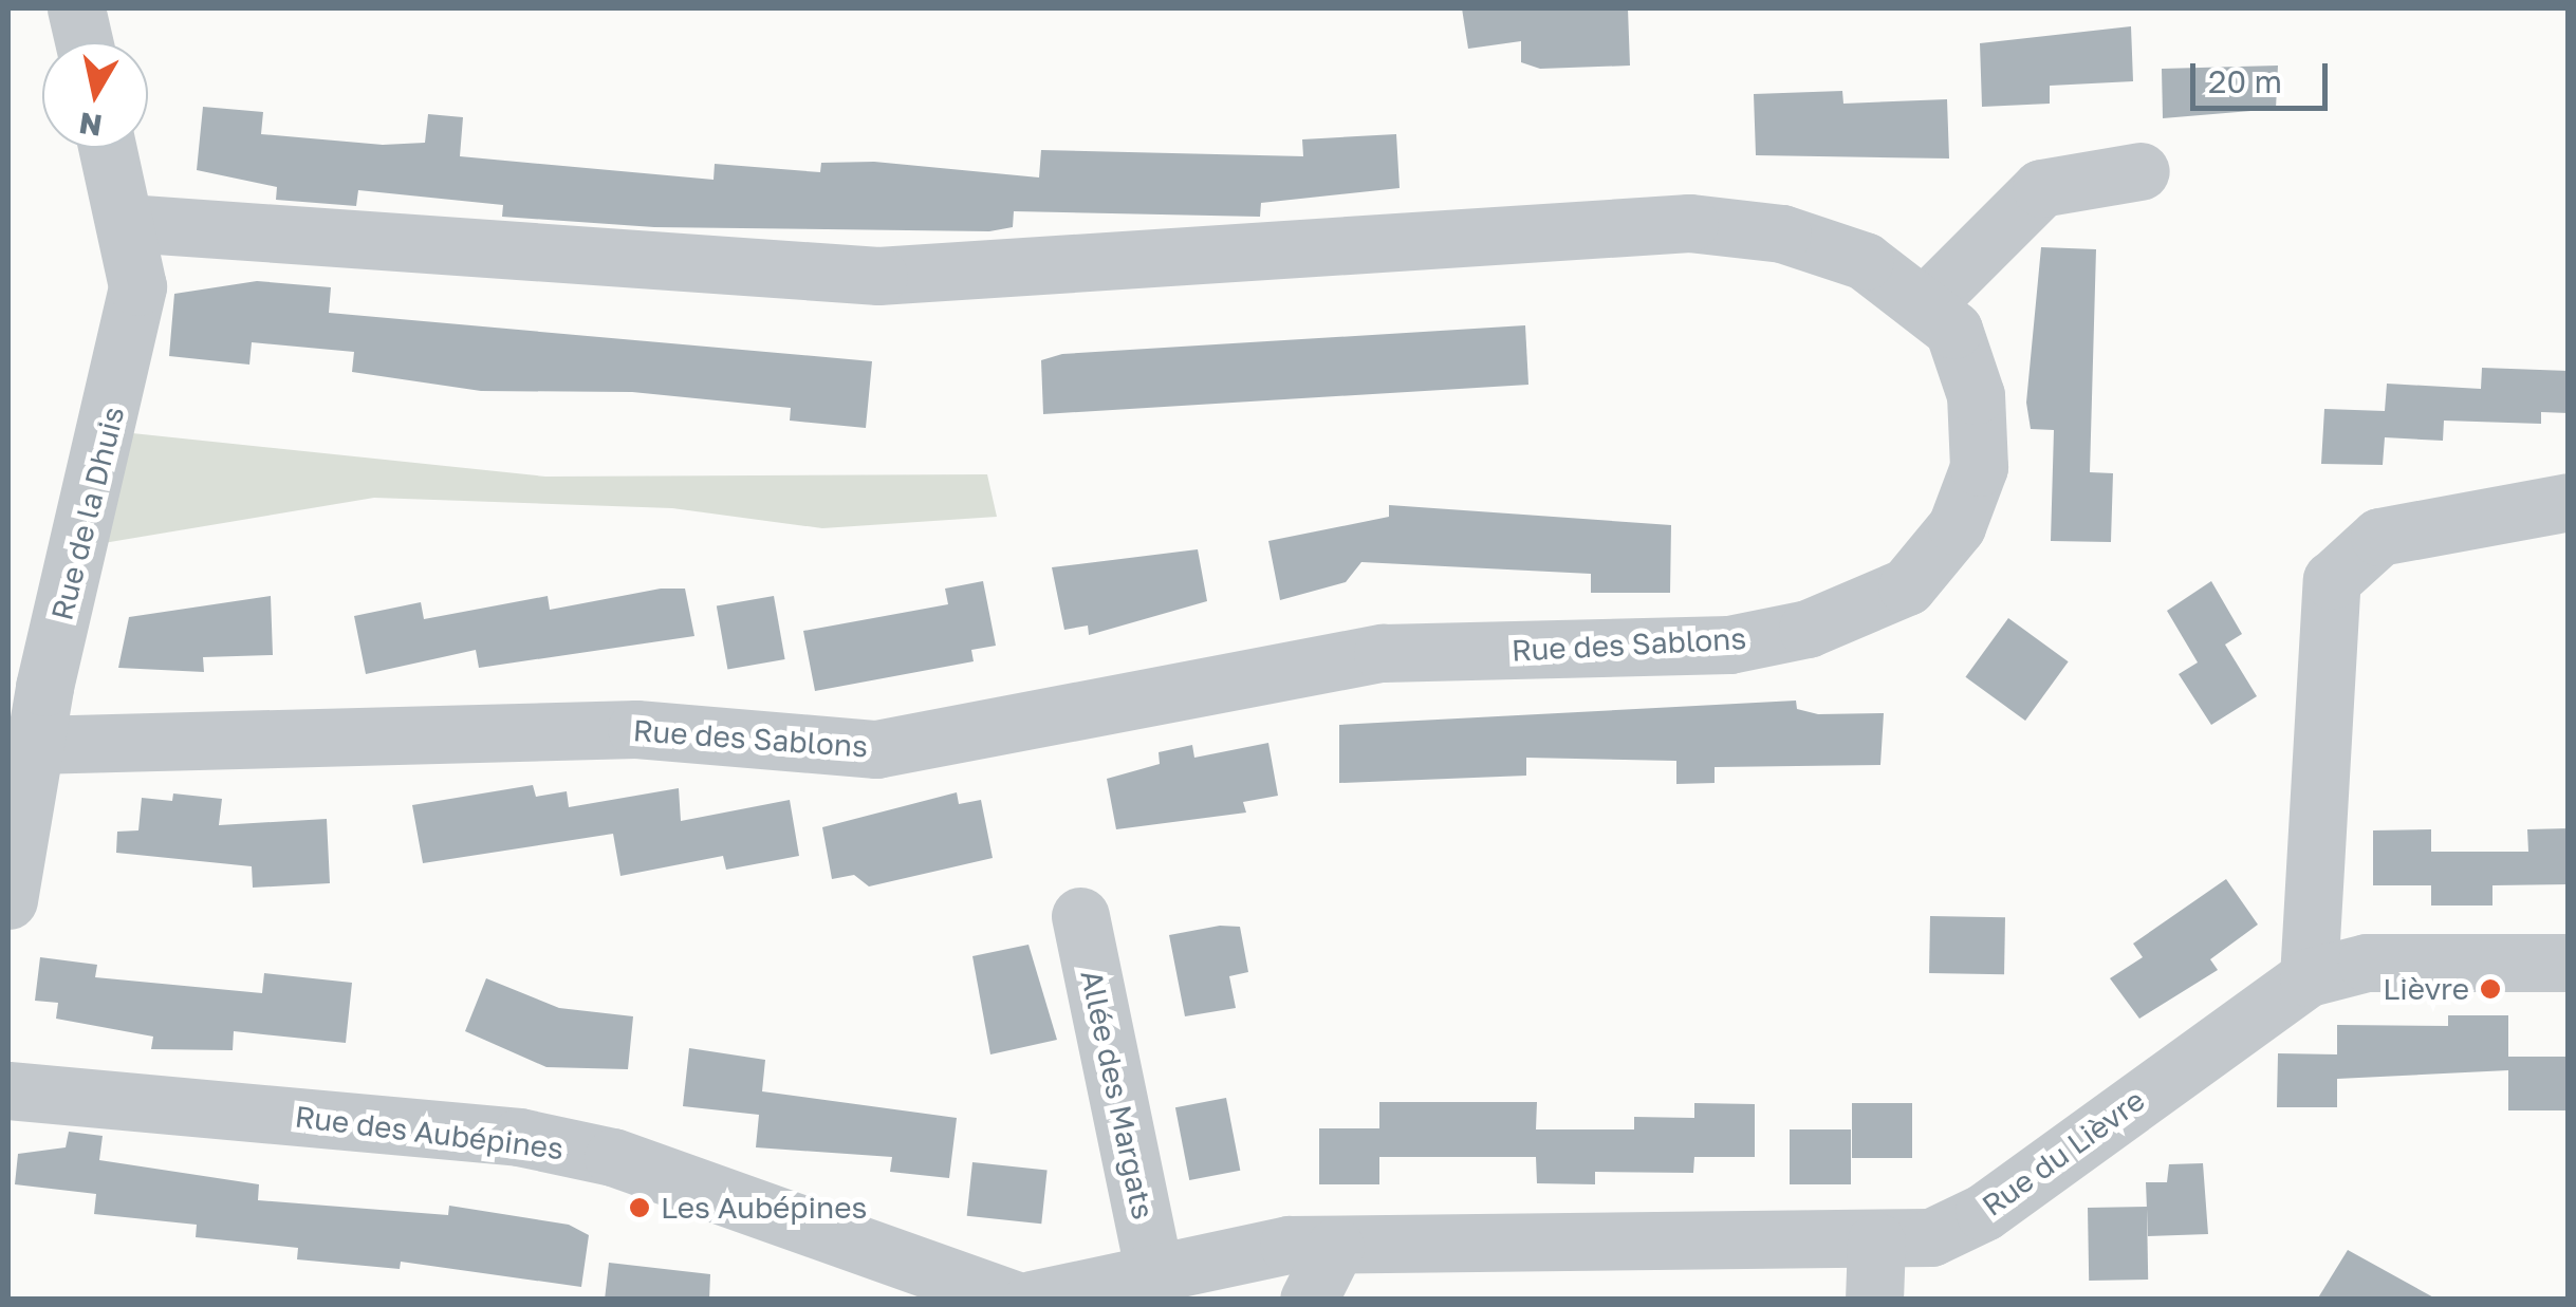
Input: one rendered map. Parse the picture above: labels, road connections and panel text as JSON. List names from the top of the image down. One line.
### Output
{"streets":{"street":["Rue de la Dhuis","Rue des Sablons","Allée des Margats","Rue des Aubépines","Rue du Lièvre"]},"crossings":[["Rue de la Dhuis","Rue des Sablons"]],"places":["Lièvre","Les Aubépines"],"scale_bar":"20 m","north":"bottom"}
